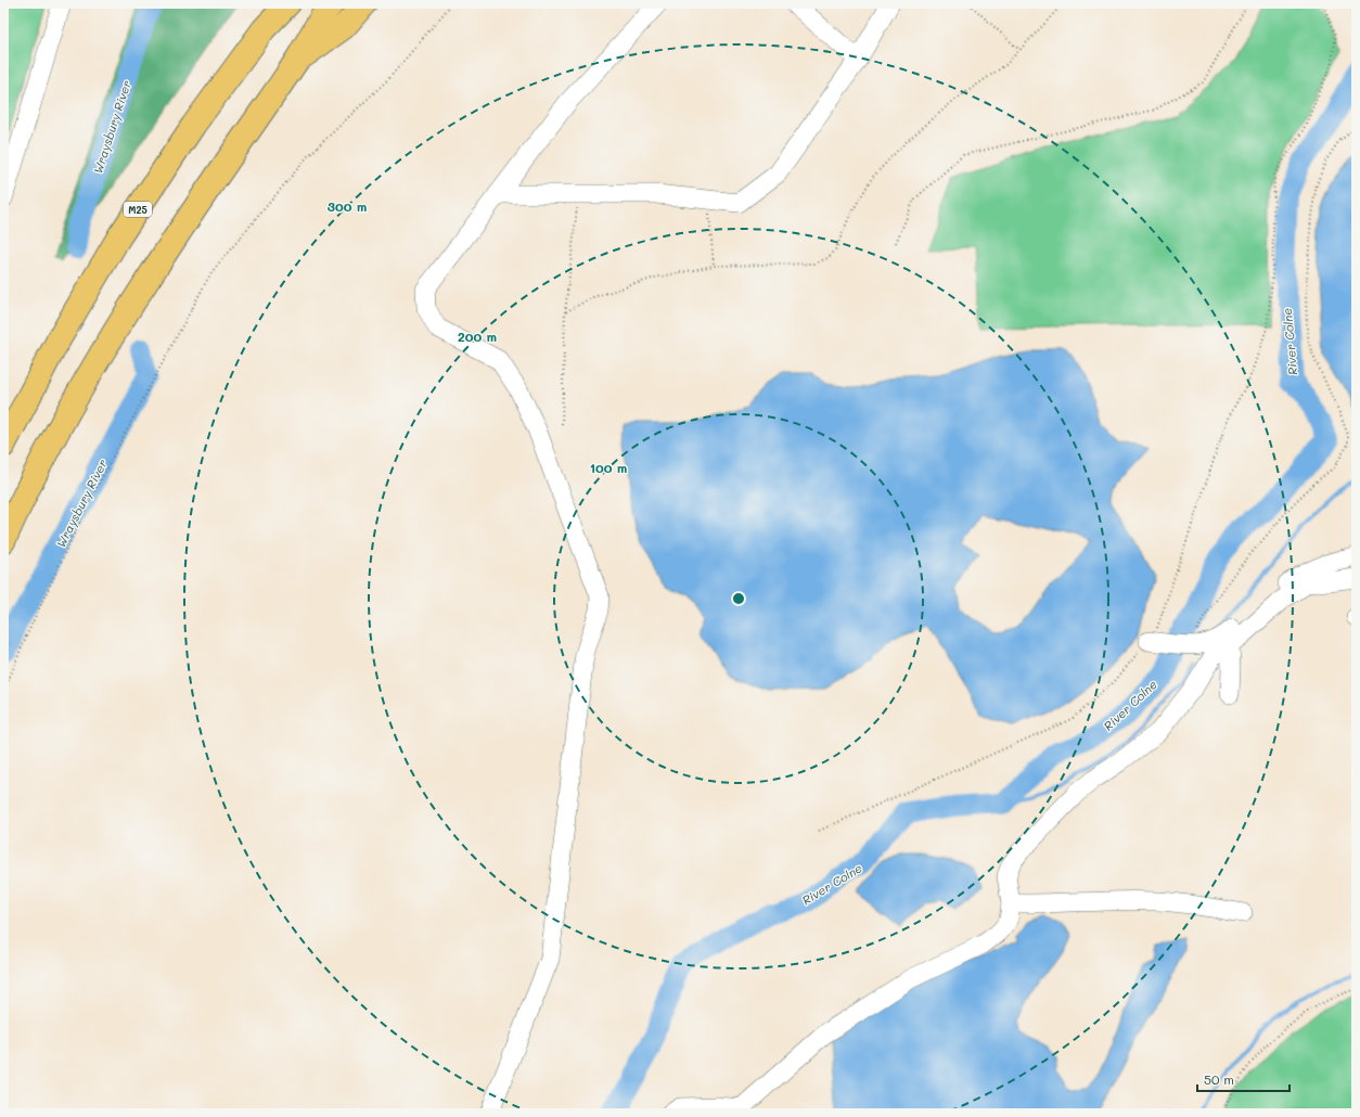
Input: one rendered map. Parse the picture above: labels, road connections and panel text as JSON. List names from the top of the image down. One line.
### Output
{"streets":{"highway":["M25"]},"water":["Wraysbury River","River Colne"],"scale_bar":"50 m","rings":["300 m","200 m","100 m"]}
